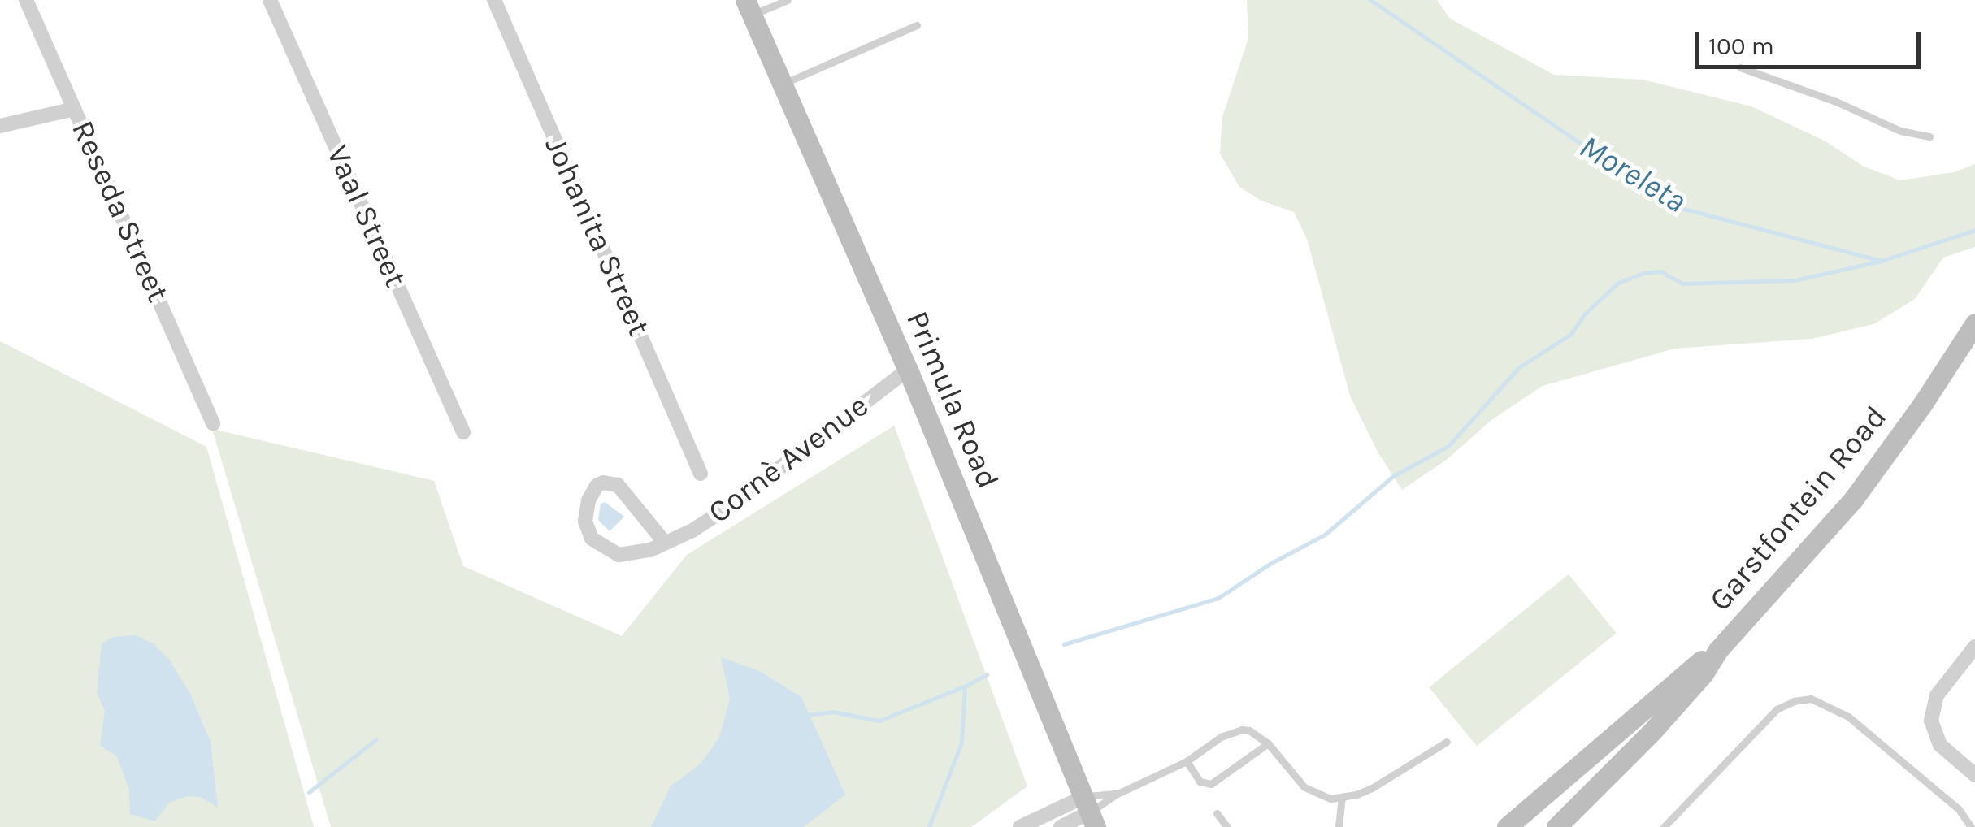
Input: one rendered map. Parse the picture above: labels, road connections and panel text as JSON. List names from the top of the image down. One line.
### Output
{"streets":{"main road":["Primula Road","Garstfontein Road"],"street":["Reseda Street","Vaal Street","Johanita Street","Cornè Avenue"]},"crossings":[["Primula Road","Cornè Avenue"]],"water":["Moreleta"],"scale_bar":"100 m"}
